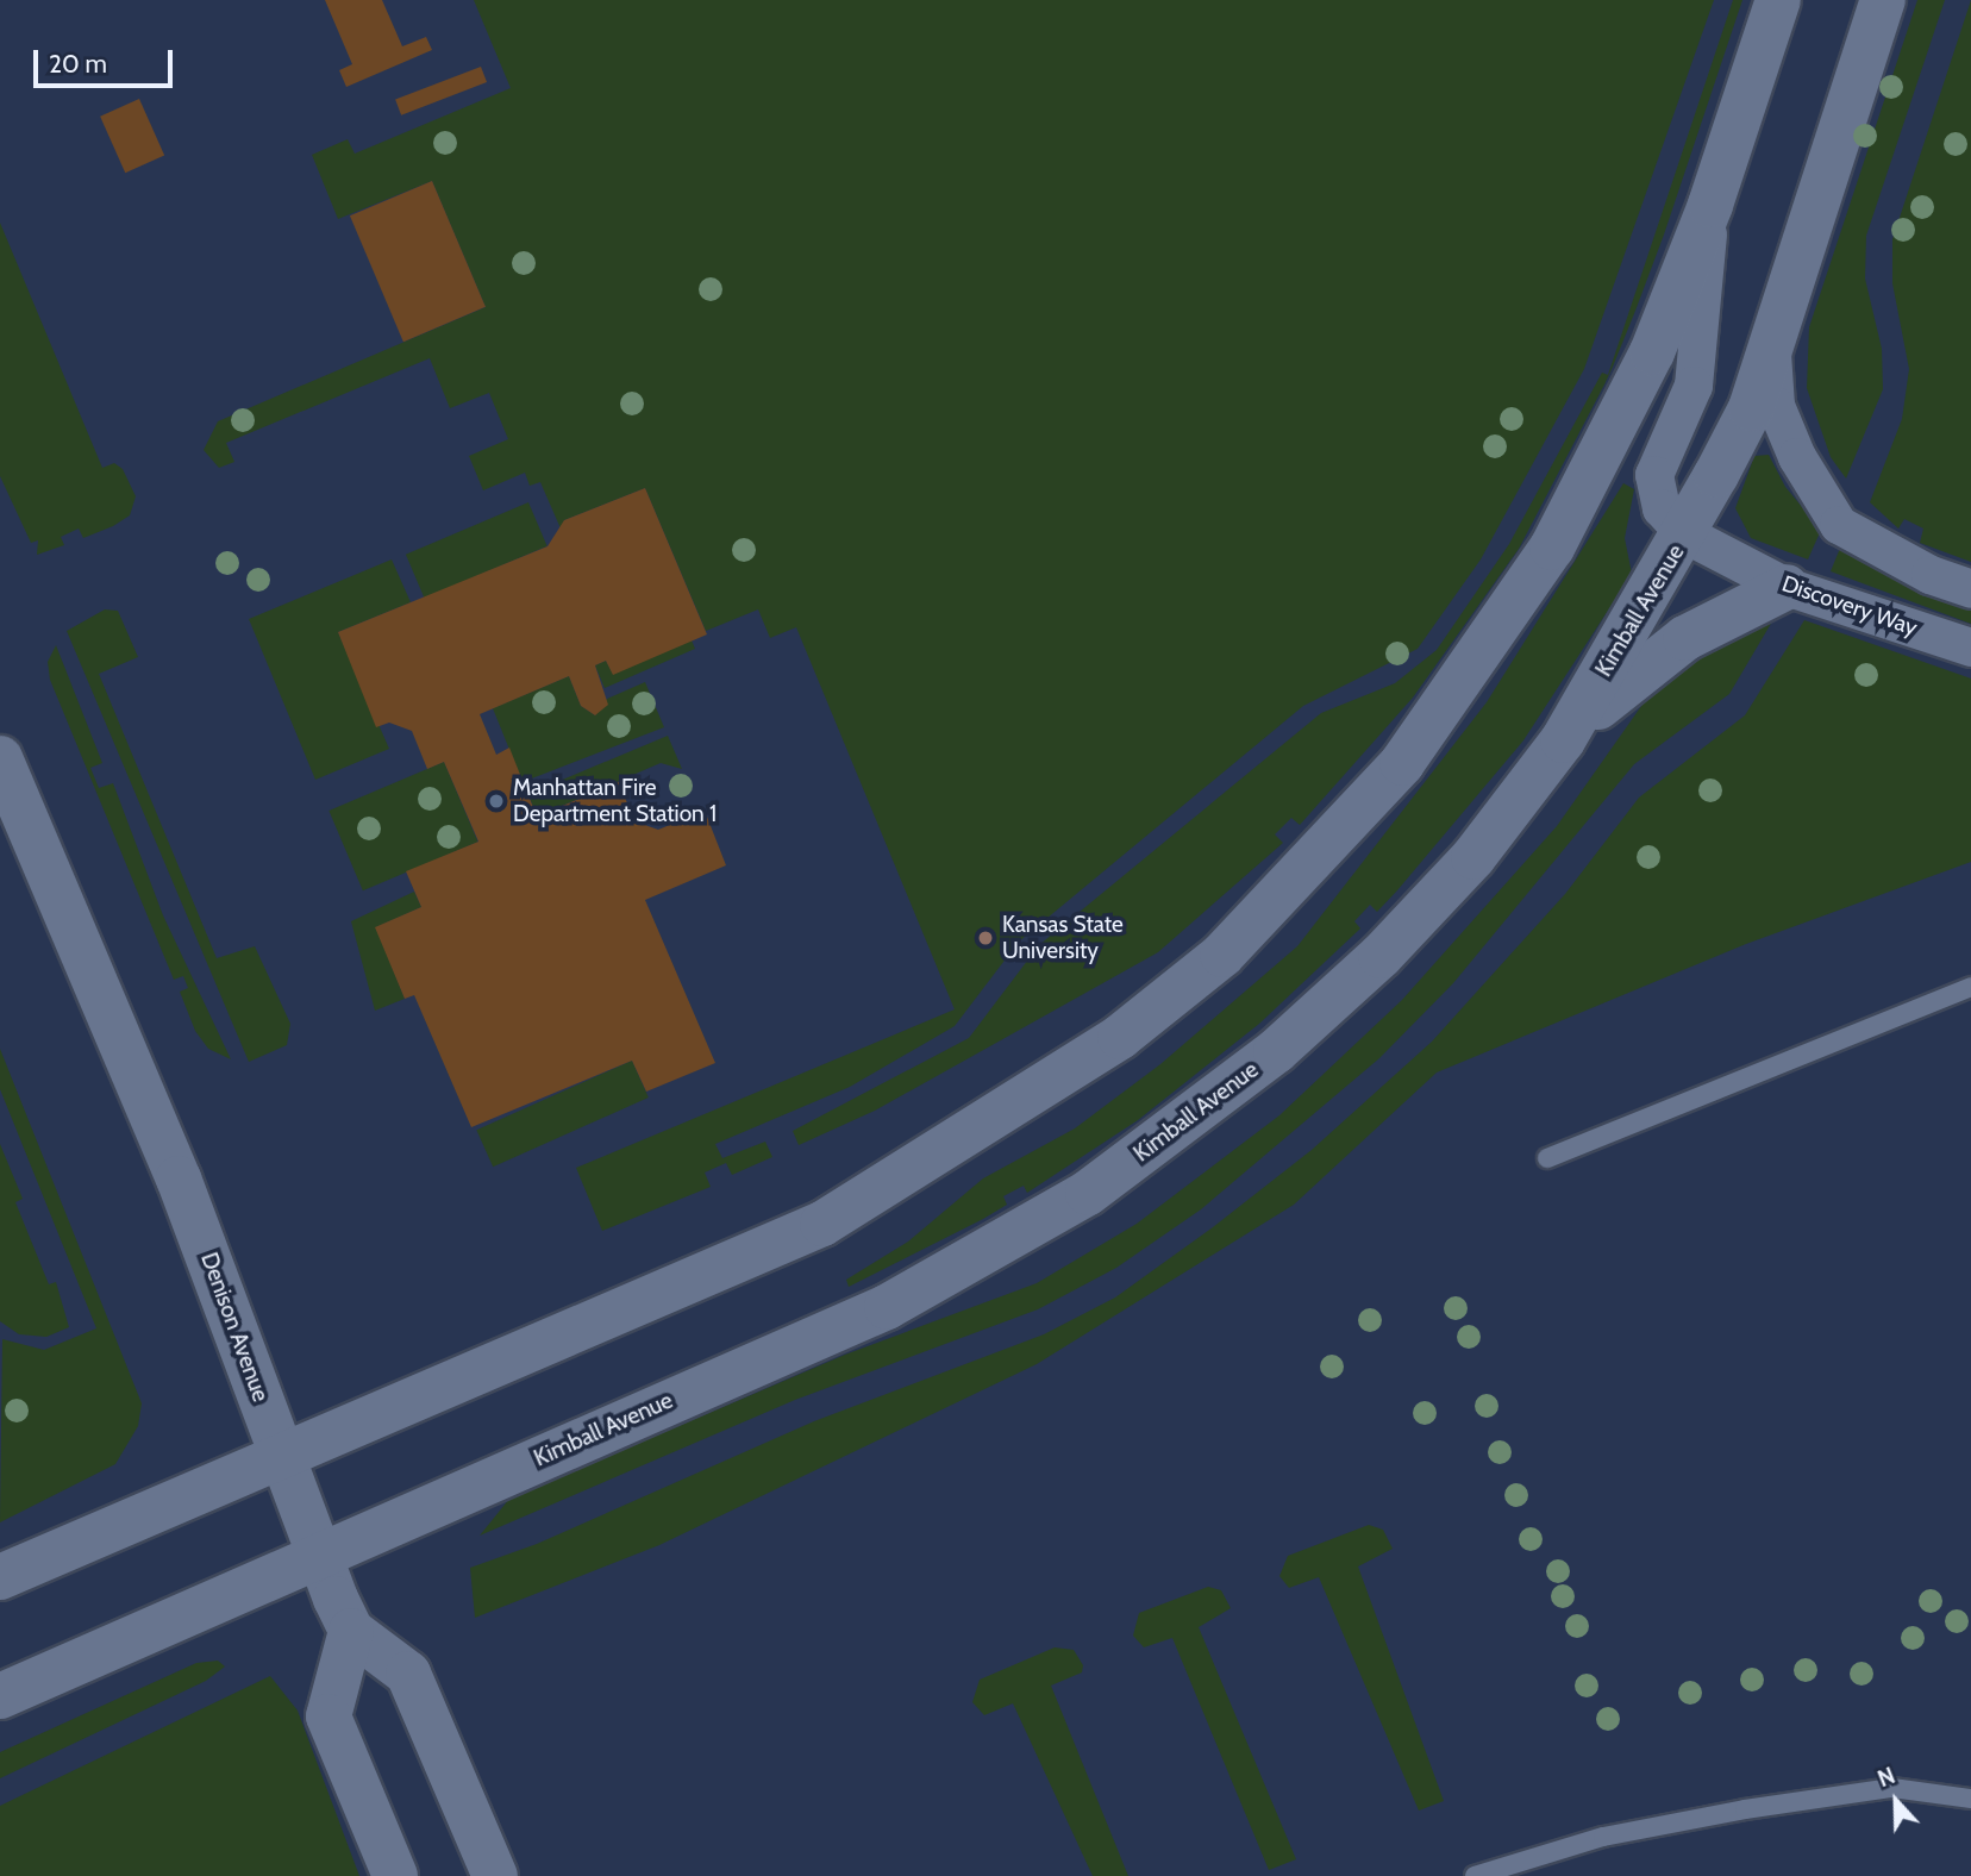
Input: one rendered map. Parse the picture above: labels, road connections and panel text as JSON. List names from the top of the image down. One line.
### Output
{"streets":{"main road":["Kimball Avenue","Denison Avenue"],"street":["Discovery Way"]},"crossings":[["Discovery Way","Kimball Avenue"],["Kimball Avenue","Denison Avenue"]],"places":["Manhattan Fire Department Station 1","Kansas State University"],"scale_bar":"20 m","north":"top"}
